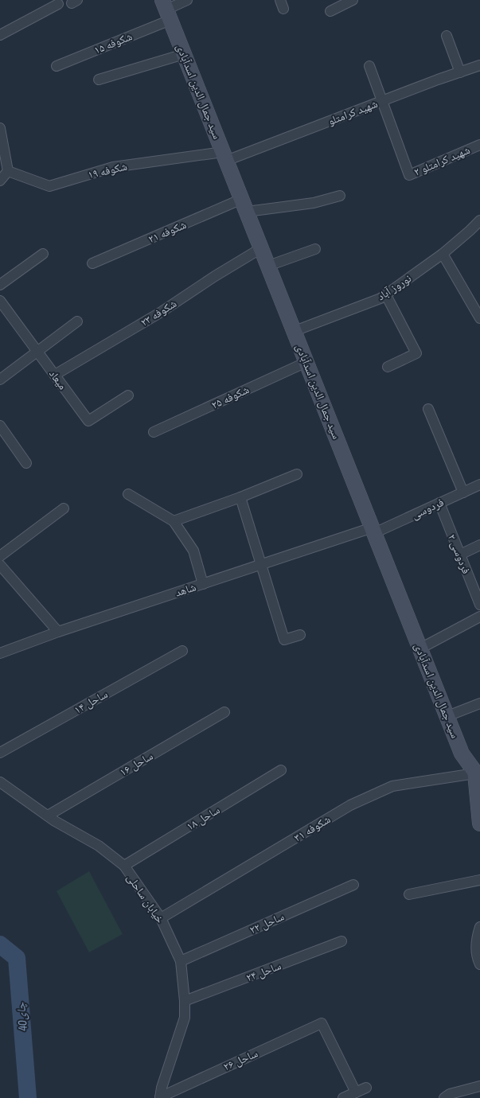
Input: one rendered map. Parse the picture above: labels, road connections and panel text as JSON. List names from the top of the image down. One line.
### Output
{"streets":{"main road":["سید جمال الدین اسدآبادی"],"street":["شکوفه ۱۵","شهید کرامتلو","شهید کرامتلو ۲","شکوفه ۱۹","شکوفه ۲۱","نوروز آباد","شکوفه ۲۳","میعاد","شکوفه ۲۵","فردوسی","فردوسی ۲","شاهد","ساحل ۱۴","ساحل ۱۶","ساحل ۱۸","شکوفه ۳۱","خیابان ساحلی","ساحل ۲۲","ساحل ۲۴","ساحل ۲۶"]},"crossings":[["شکوفه ۱۵","سید جمال الدین اسدآبادی"],["سید جمال الدین اسدآبادی","شهید کرامتلو"],["سید جمال الدین اسدآبادی","شکوفه ۱۹"],["سید جمال الدین اسدآبادی","شکوفه ۲۱"],["سید جمال الدین اسدآبادی","نوروز آباد"],["سید جمال الدین اسدآبادی","شکوفه ۲۳"],["سید جمال الدین اسدآبادی","شکوفه ۲۵"],["سید جمال الدین اسدآبادی","فردوسی"],["سید جمال الدین اسدآبادی","شاهد"],["سید جمال الدین اسدآبادی","شکوفه ۳۱"],["شهید کرامتلو","شهید کرامتلو ۲"],["شهید کرامتلو","شکوفه ۱۹"],["شکوفه ۲۳","میعاد"],["فردوسی","فردوسی ۲"],["فردوسی","شاهد"],["ساحل ۱۶","خیابان ساحلی"],["ساحل ۱۸","خیابان ساحلی"],["شکوفه ۳۱","خیابان ساحلی"],["خیابان ساحلی","ساحل ۲۲"],["خیابان ساحلی","ساحل ۲۴"],["خیابان ساحلی","ساحل ۲۶"]],"water":["40چای"]}
